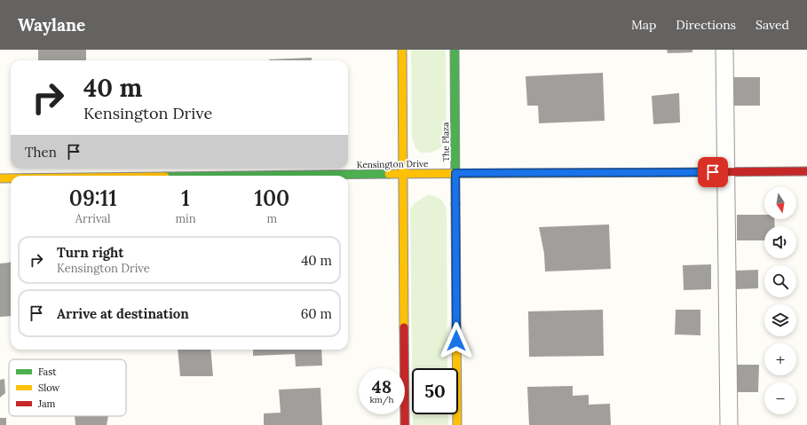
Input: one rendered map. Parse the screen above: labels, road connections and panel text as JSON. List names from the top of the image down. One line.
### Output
{"streets":{"street":["The Plaza","Kensington Drive"]},"crossings":[["The Plaza","Kensington Drive"]],"legend":["Fast","Slow","Jam"],"north":"bottom","page":{"header":"Waylane","nav":["Map","Directions","Saved"],"turn":["40 m","Kensington Drive"],"then":"Then","eta":["09:11","Arrival","1","min","100","m"],"map_buttons":["+","−"],"list":[{"name":"Turn right","note":"Kensington Drive","value":"40 m"},{"name":"Arrive at destination","value":"60 m"}],"speed":"48 km/h","limit":"50"}}
